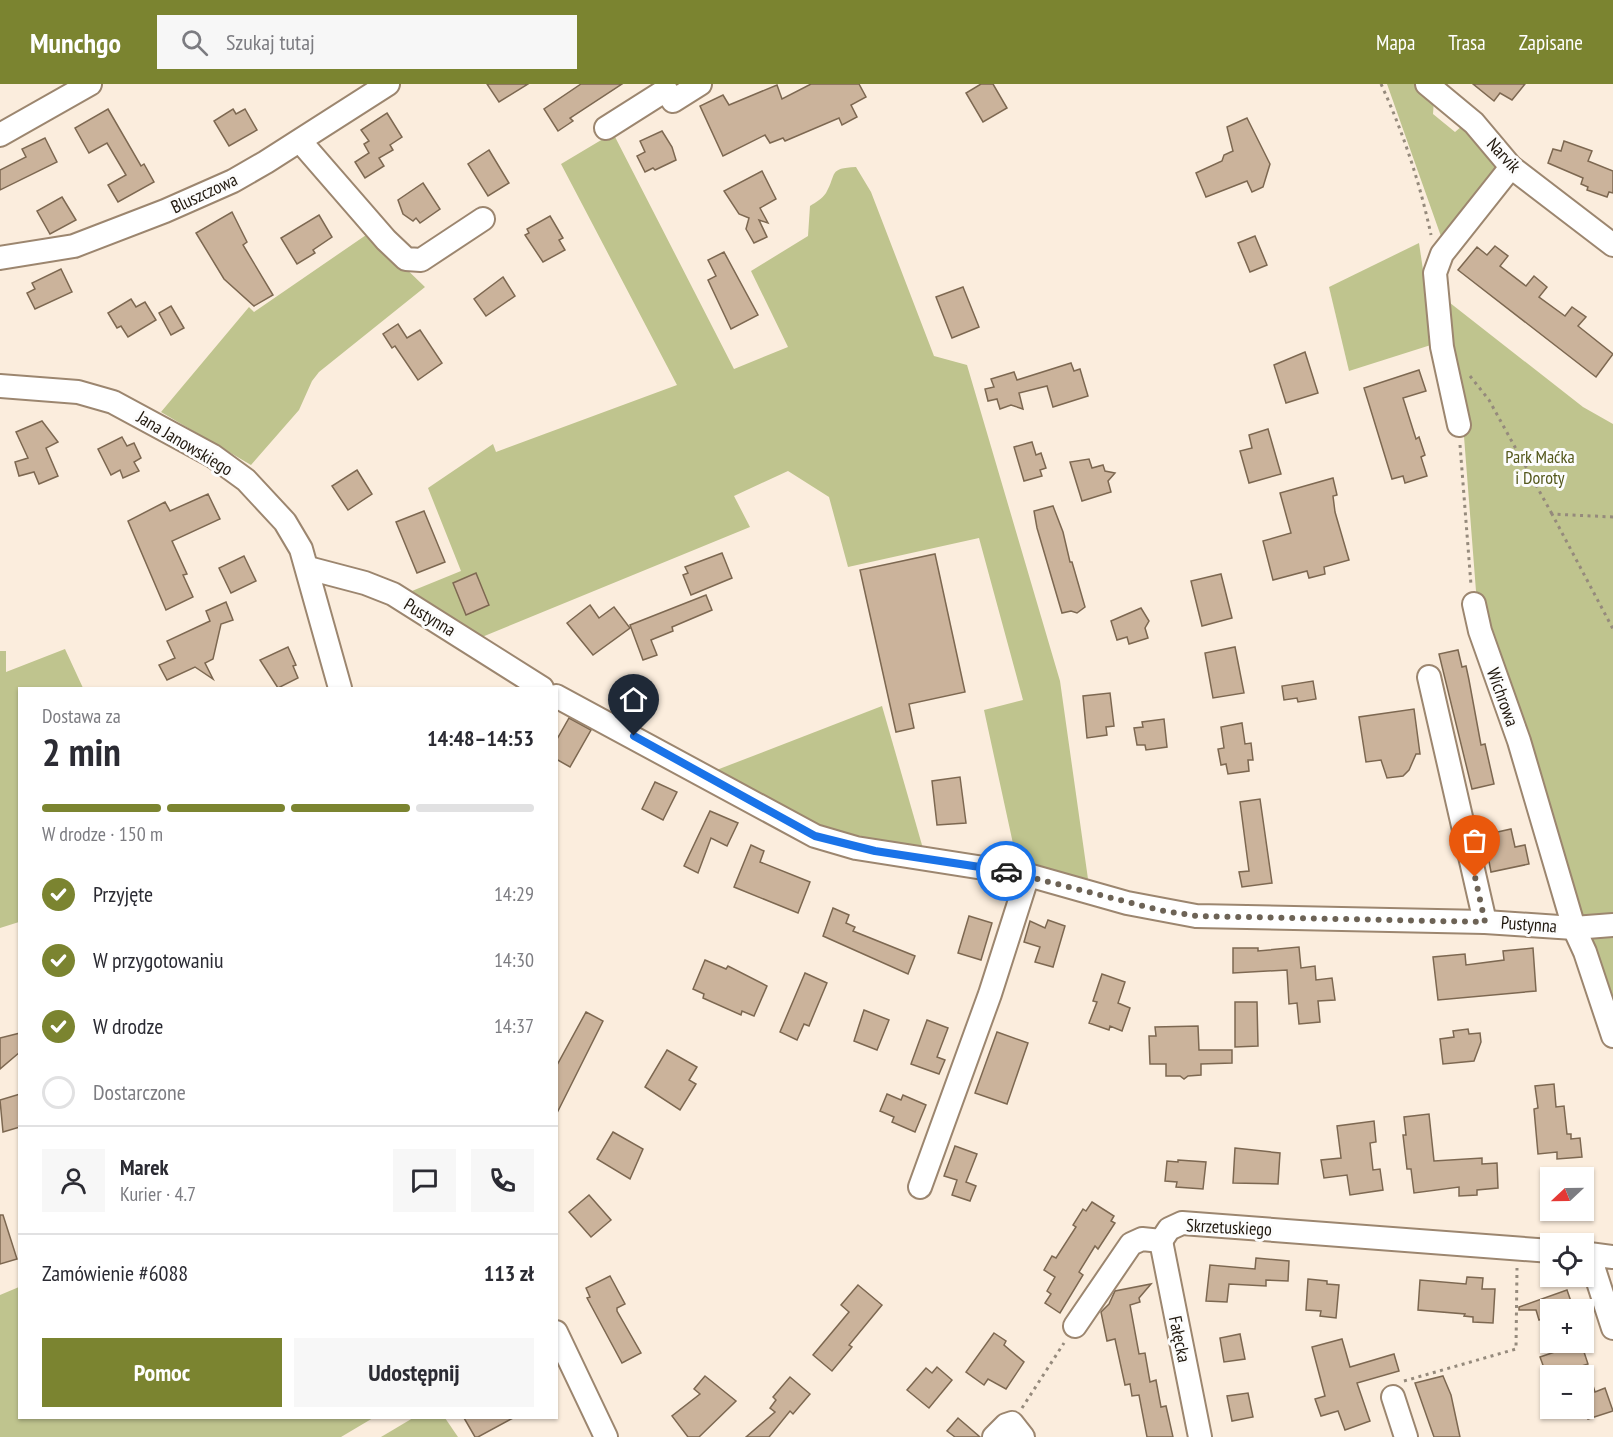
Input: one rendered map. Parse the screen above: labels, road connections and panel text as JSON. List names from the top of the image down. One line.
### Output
{"streets":{"street":["Narvik","Bluszczowa","Jana Janowskiego","Pustynna","Wichrowa","Skrzetuskiego","Fałęcka"]},"crossings":[["Jana Janowskiego","Pustynna"],["Pustynna","Wichrowa"],["Skrzetuskiego","Fałęcka"]],"parks":["Park Maćka i Doroty"],"north":"left","page":{"header":"Munchgo","search":"Szukaj tutaj","nav":["Mapa","Trasa","Zapisane"],"heading":["2 min","Dostawa za","14:48–14:53"],"panel":["Marek","Kurier · 4.7","Zamówienie #6088","113 zł"],"bar":"W drodze · 150 m","list":[["Przyjęte","14:29"],["W przygotowaniu","14:30"],["W drodze","14:37"],"Dostarczone"],"map_buttons":["+","−"],"buttons":["Pomoc","Udostępnij"]}}
